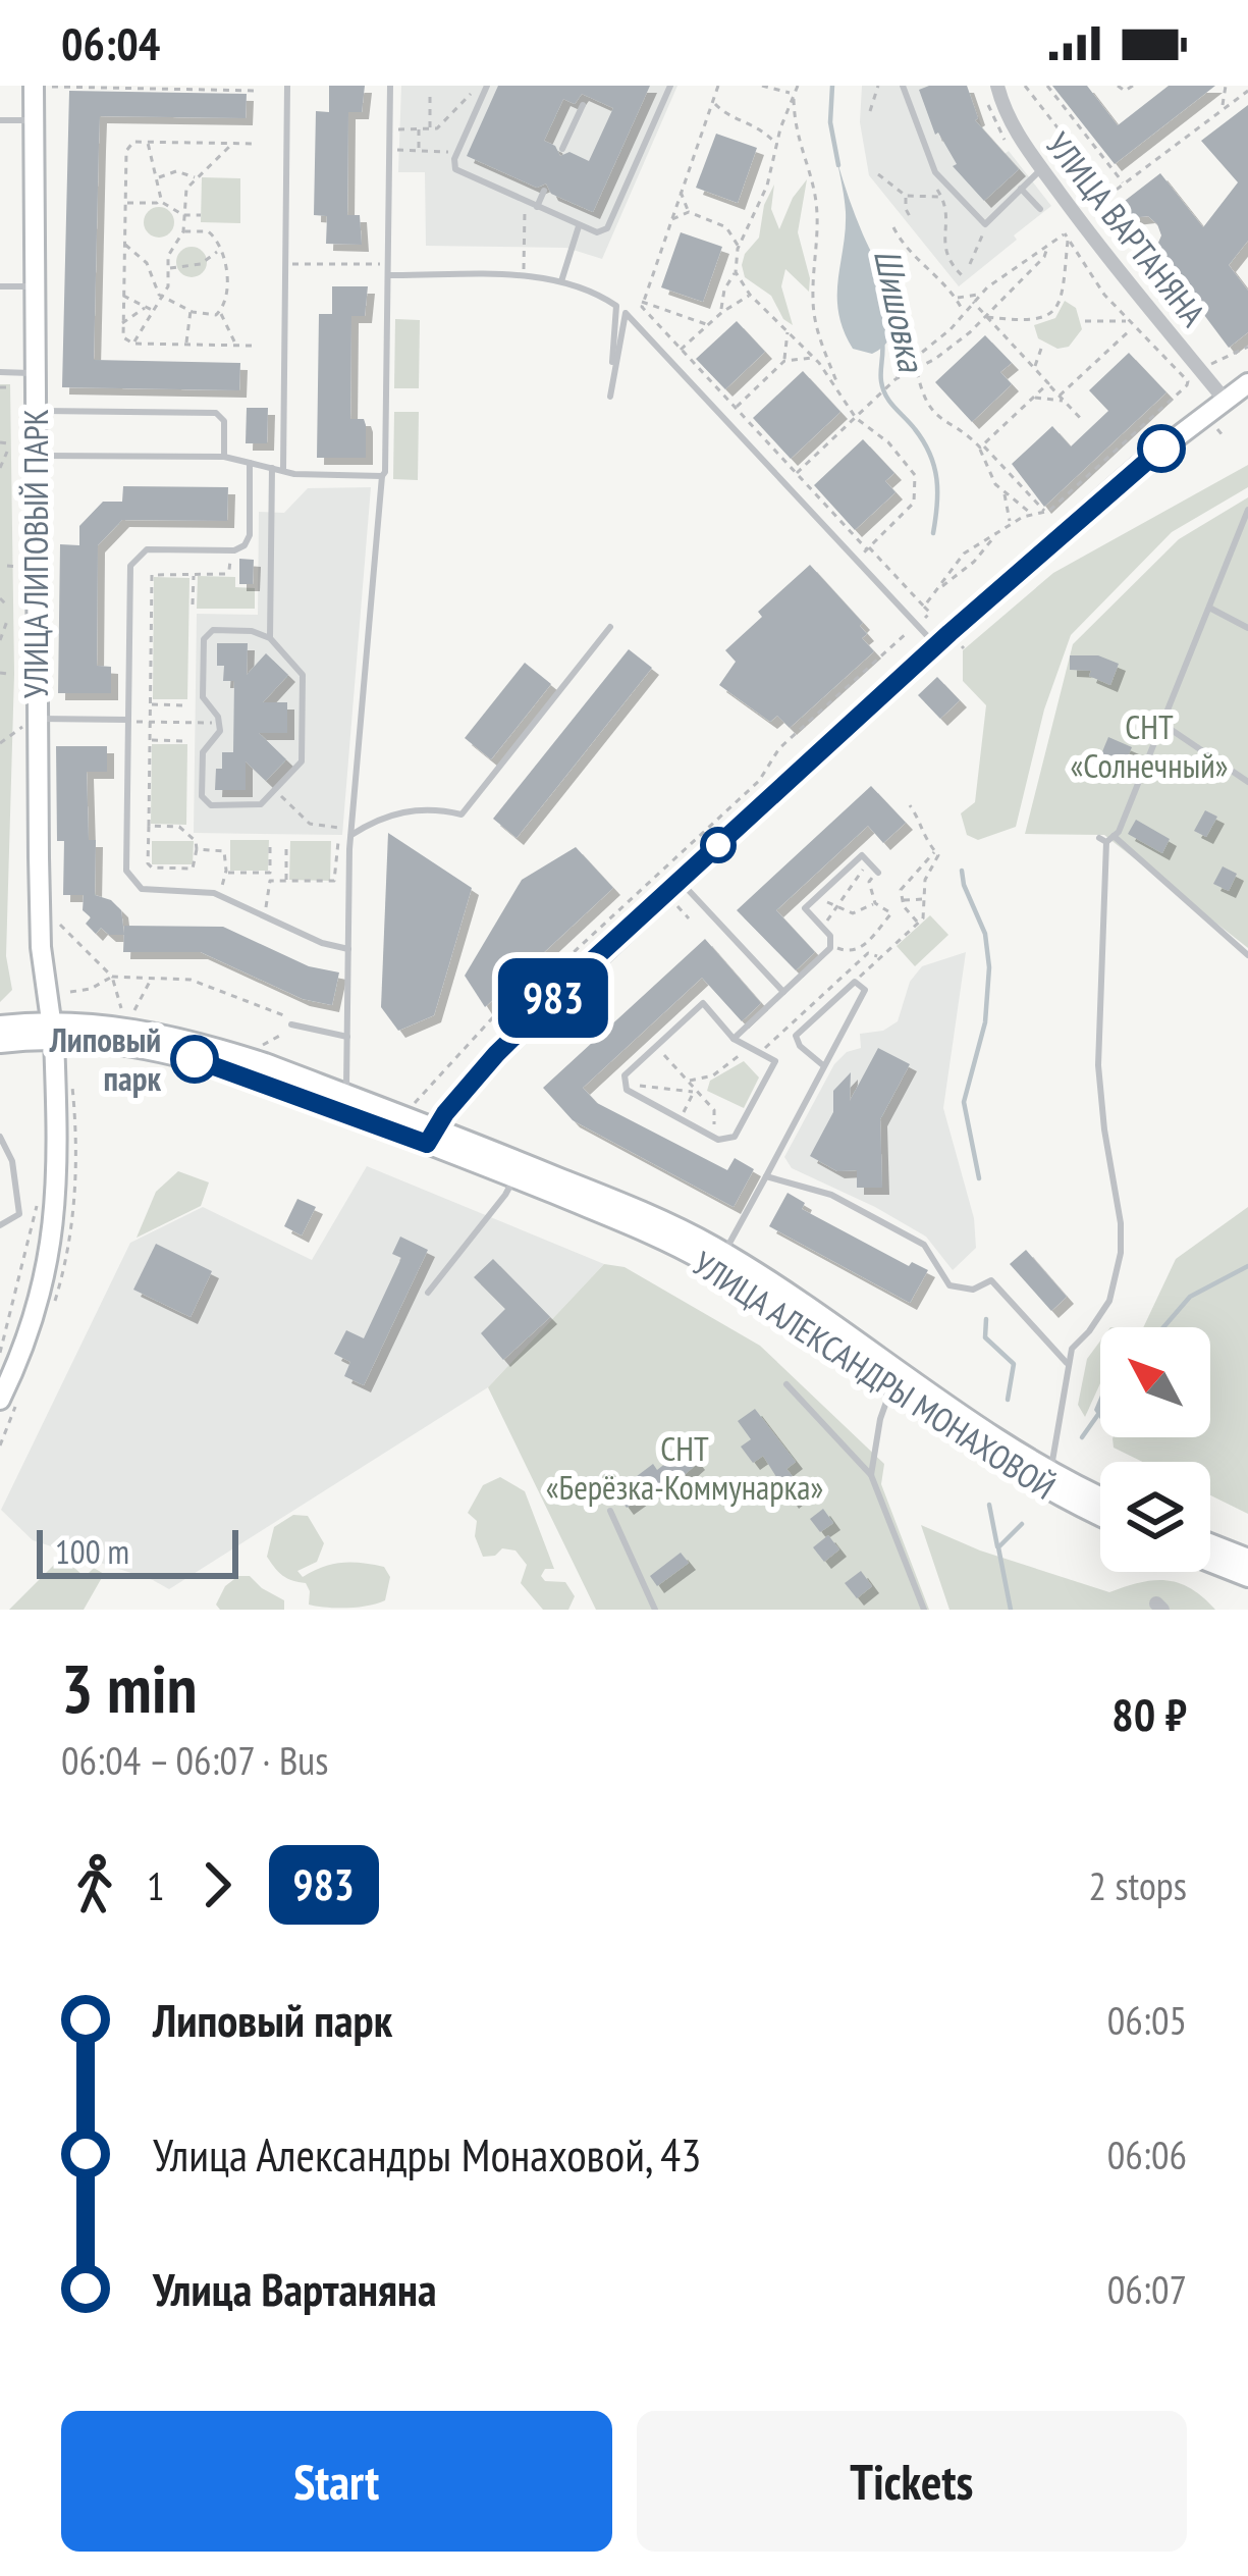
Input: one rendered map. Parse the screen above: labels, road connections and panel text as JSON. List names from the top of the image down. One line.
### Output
{"streets":{"main road":["УЛИЦА ЛИПОВЫЙ ПАРК","УЛИЦА АЛЕКСАНДРЫ МОНАХОВОЙ"],"street":["УЛИЦА ВАРТАНЯНА"]},"crossings":[["УЛИЦА ЛИПОВЫЙ ПАРК","УЛИЦА АЛЕКСАНДРЫ МОНАХОВОЙ"]],"water":["Шишовка"],"parks":["СНТ «Солнечный»","СНТ «Берёзка-Коммунарка»"],"places":["Липовый парк"],"lines":["bus line 983"],"scale_bar":"100 m","north":"top left","page":{"status":"06:04","on_map":"983","scale":"100 m","heading":["3 min","06:04 – 06:07 · Bus","80 ₽"],"legs":["1","983","2 stops"],"list":[{"name":"Липовый парк","value":"06:05"},{"name":"Улица Александры Монаховой, 43","value":"06:06"},{"name":"Улица Вартаняна","value":"06:07"}],"buttons":["Start","Tickets"]}}
